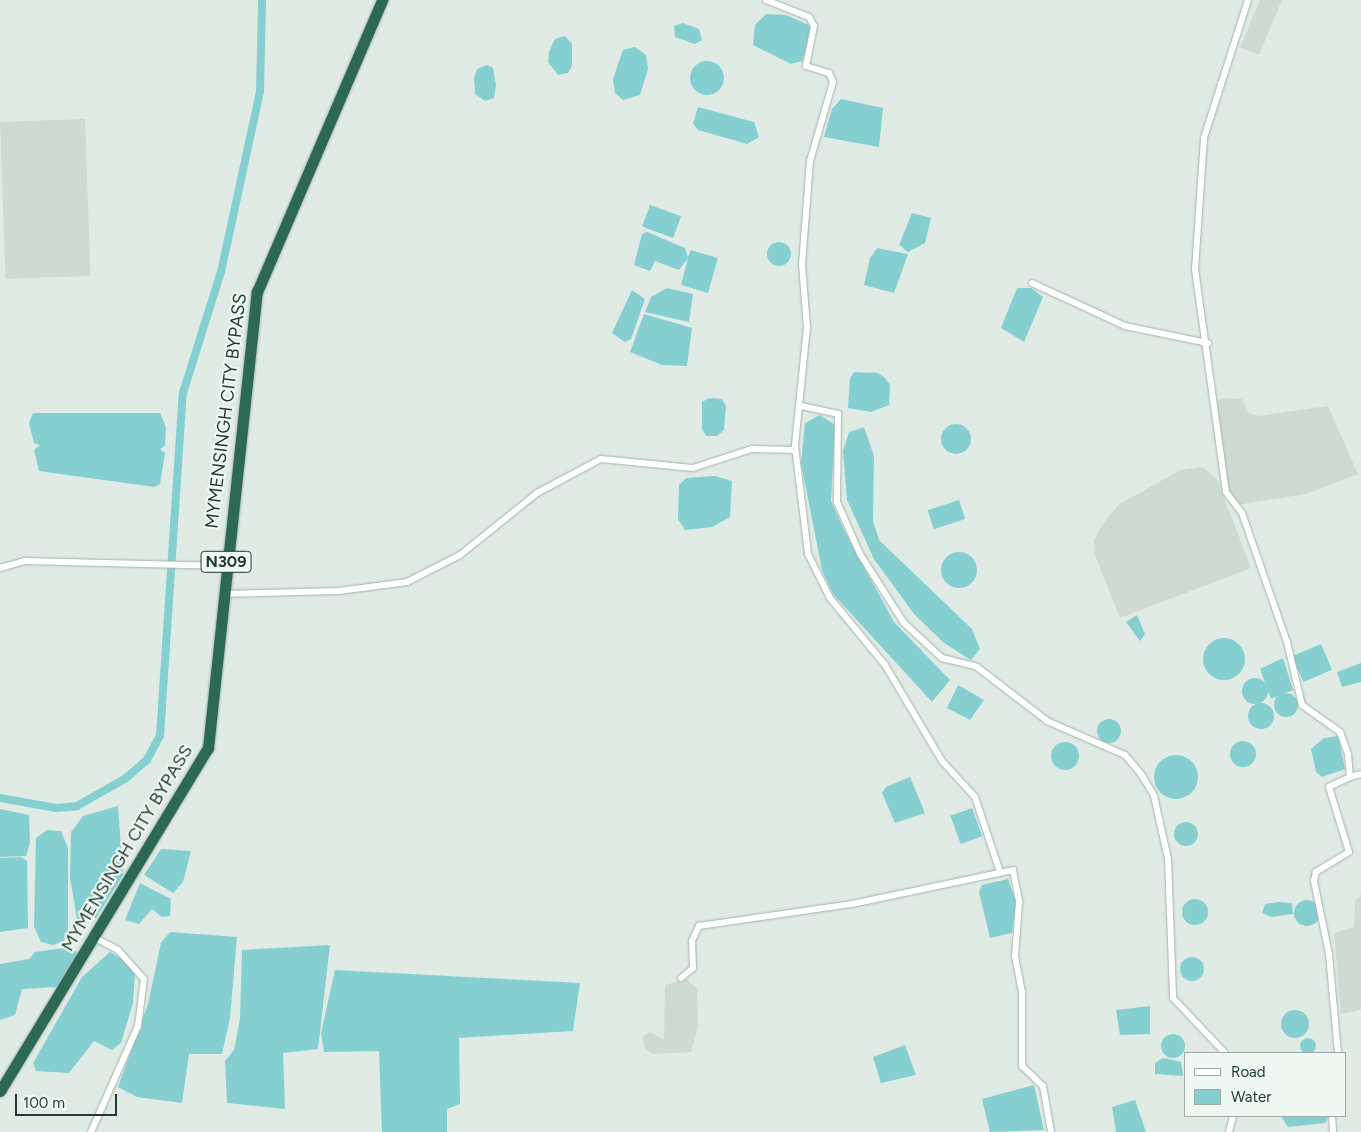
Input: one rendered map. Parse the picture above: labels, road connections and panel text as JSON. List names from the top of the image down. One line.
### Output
{"streets":{"highway":["MYMENSINGH CITY BYPASS","N309"]},"legend":["Road","Water"],"scale_bar":"100 m"}
